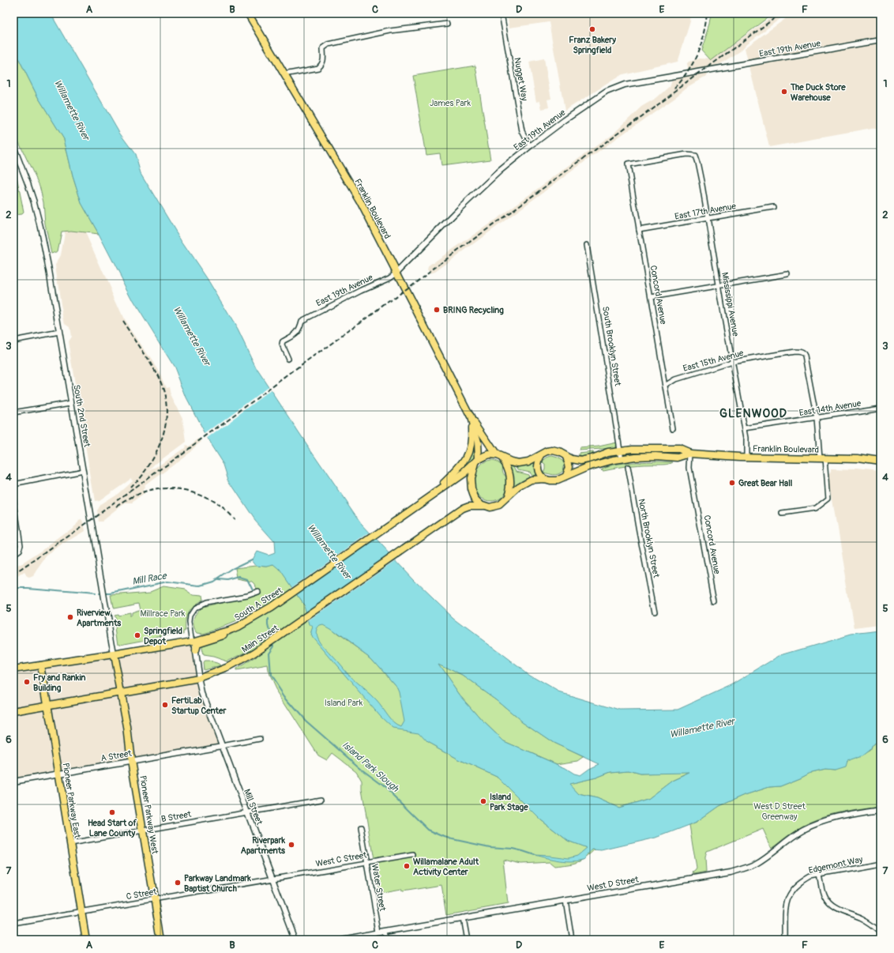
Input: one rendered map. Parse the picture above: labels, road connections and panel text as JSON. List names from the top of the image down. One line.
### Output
{"streets":{"main road":["Franklin Boulevard","South 2nd Street","South A Street","Main Street","Pioneer Parkway East","Pioneer Parkway West"],"street":["East 19th Avenue","Nugget Way","East 17th Avenue","Concord Avenue","Mississippi Avenue","South Brooklyn Street","East 15th Avenue","East 14th Avenue","North Brooklyn Street","A Street","Mill Street","B Street","West C Street","Edgemont Way","West D Street","Water Street","C Street"]},"crossings":[["East 19th Avenue","Nugget Way"],["East 19th Avenue","Franklin Boulevard"],["Franklin Boulevard","Concord Avenue"],["Franklin Boulevard","Mississippi Avenue"],["Franklin Boulevard","South Brooklyn Street"],["Franklin Boulevard","South A Street"],["Franklin Boulevard","Main Street"],["East 17th Avenue","Concord Avenue"],["East 17th Avenue","Mississippi Avenue"],["Concord Avenue","Mississippi Avenue"],["Concord Avenue","East 15th Avenue"],["Mississippi Avenue","East 15th Avenue"],["Mississippi Avenue","East 14th Avenue"],["East 15th Avenue","East 14th Avenue"],["South 2nd Street","South A Street"],["South 2nd Street","Main Street"],["South 2nd Street","Pioneer Parkway West"],["South A Street","Main Street"],["South A Street","Pioneer Parkway East"],["South A Street","Mill Street"],["Main Street","Pioneer Parkway East"],["Main Street","Mill Street"],["Main Street","Pioneer Parkway West"],["A Street","Pioneer Parkway East"],["A Street","Mill Street"],["A Street","Pioneer Parkway West"],["Pioneer Parkway East","B Street"],["Pioneer Parkway East","C Street"],["Mill Street","B Street"],["Mill Street","West C Street"],["Mill Street","C Street"],["Pioneer Parkway West","B Street"],["Pioneer Parkway West","C Street"],["West C Street","Water Street"],["West C Street","C Street"],["West D Street","Water Street"]],"districts":["GLENWOOD"],"water":["Willamette River","Mill Race","Island Park Slough"],"parks":["James Park","Millrace Park","Island Park","West D Street Greenway"],"places":["Franz Bakery Springfield","The Duck Store Warehouse","BRING Recycling","Great Bear Hall","Riverview Apartments","Springfield Depot","Fry and Rankin Building","FertiLab Startup Center","Island Park Stage","Head Start of Lane County","Riverpark Apartments","Willamalane Adult Activity Center","Parkway Landmark Baptist Church"],"grid":{"columns":["A","B","C","D","E","F"],"rows":["1","2","3","4","5","6","7"]}}
